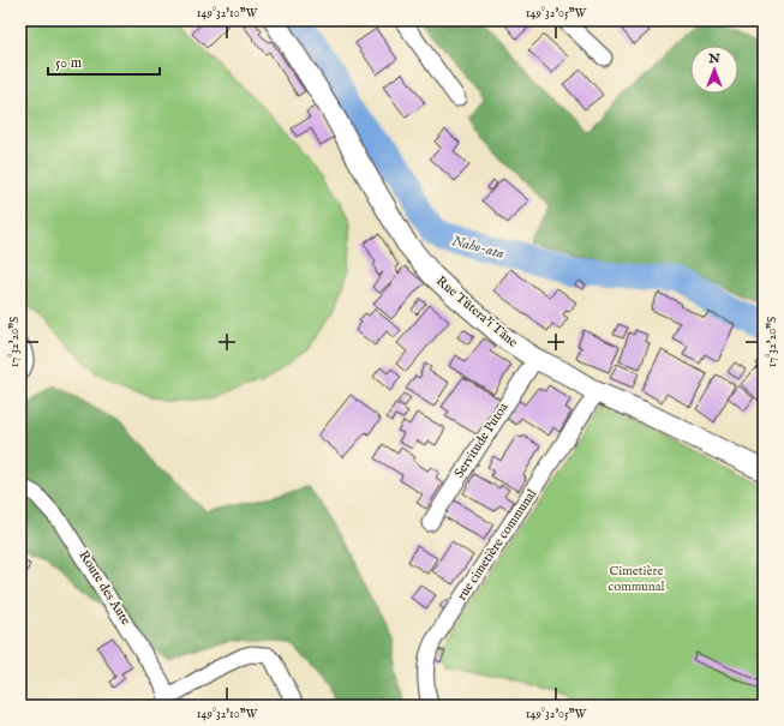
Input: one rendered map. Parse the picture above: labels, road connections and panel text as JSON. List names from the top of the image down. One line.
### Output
{"streets":{"street":["Rue Tūtera'i Tāne","Servitude Putoa","rue cimetière communal","Route des Aute"]},"crossings":[["Rue Tūtera'i Tāne","Servitude Putoa"],["Rue Tūtera'i Tāne","rue cimetière communal"]],"water":["Naho-ata"],"parks":["Cimetière communal"],"scale_bar":"50 m","north":"top","coordinates":["149°32'10\"W","149°32'05\"W","17°32'20\"S"]}
